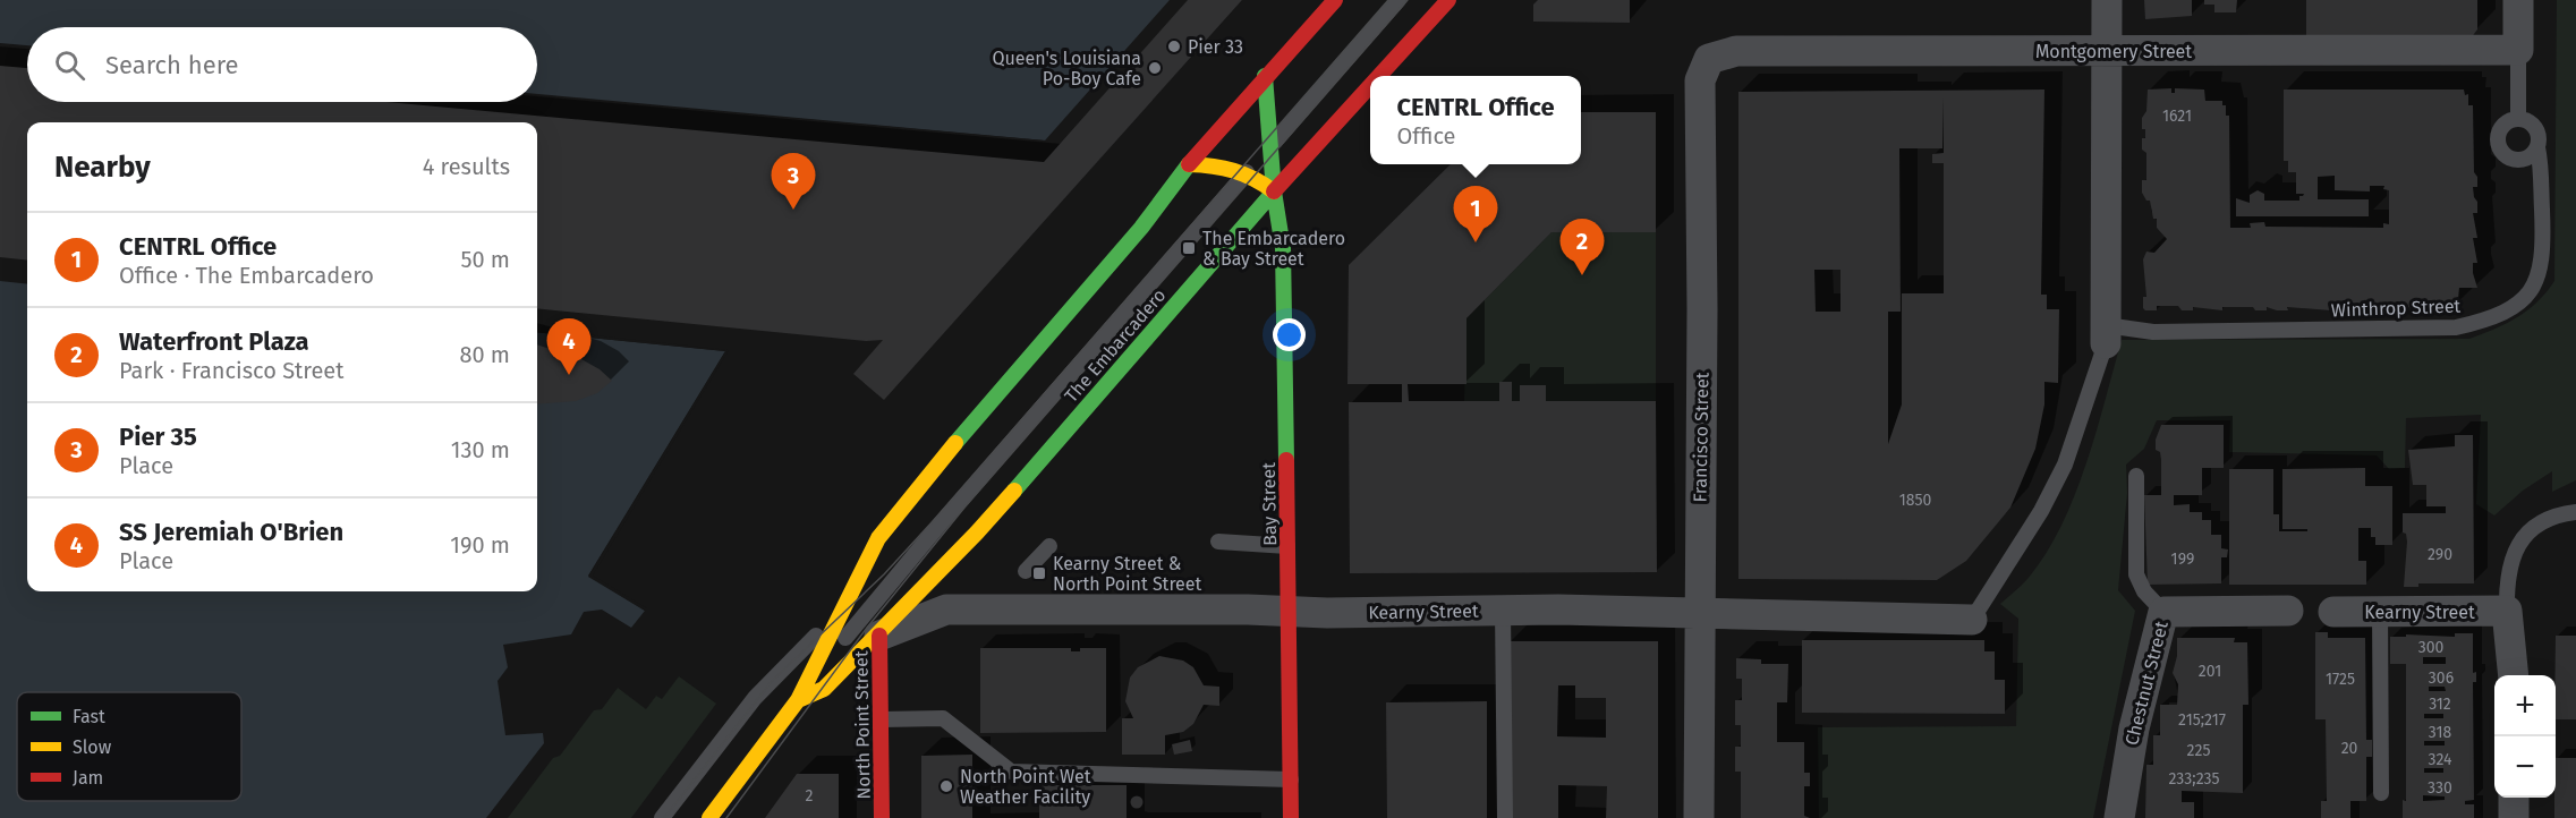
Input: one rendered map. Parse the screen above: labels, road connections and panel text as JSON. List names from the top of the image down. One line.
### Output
{"streets":{"main road":["The Embarcadero","Bay Street","North Point Street"],"street":["Montgomery Street","Francisco Street","Kearny Street","Chestnut Street"],"lane":["Winthrop Street"]},"crossings":[["Montgomery Street","Francisco Street"],["The Embarcadero","Bay Street"],["The Embarcadero","Kearny Street"],["The Embarcadero","North Point Street"],["Francisco Street","Kearny Street"],["Bay Street","Kearny Street"],["Kearny Street","North Point Street"]],"places":{"other":["Pier 33","Queen's Louisiana Po-Boy Cafe","North Point Wet Weather Facility"],"transit":["The Embarcadero & Bay Street","Kearny Street & North Point Street"]},"house_numbers":["1621","1850","290","199","300","201","306","1725","312","215;217","318","20","225","324","233;235","330","2"],"legend":["Fast","Slow","Jam"],"page":{"search":"Search here","popup":["CENTRL Office","Office"],"heading":["Nearby","4 results"],"pins":["3","1","2","4"],"list":[{"mark":"1","name":"CENTRL Office","note":"Office · The Embarcadero","value":"50 m"},{"mark":"2","name":"Waterfront Plaza","note":"Park · Francisco Street","value":"80 m"},{"mark":"3","name":"Pier 35","note":"Place","value":"130 m"},{"mark":"4","name":"SS Jeremiah O'Brien","note":"Place","value":"190 m"}],"map_buttons":["+","−"]}}
